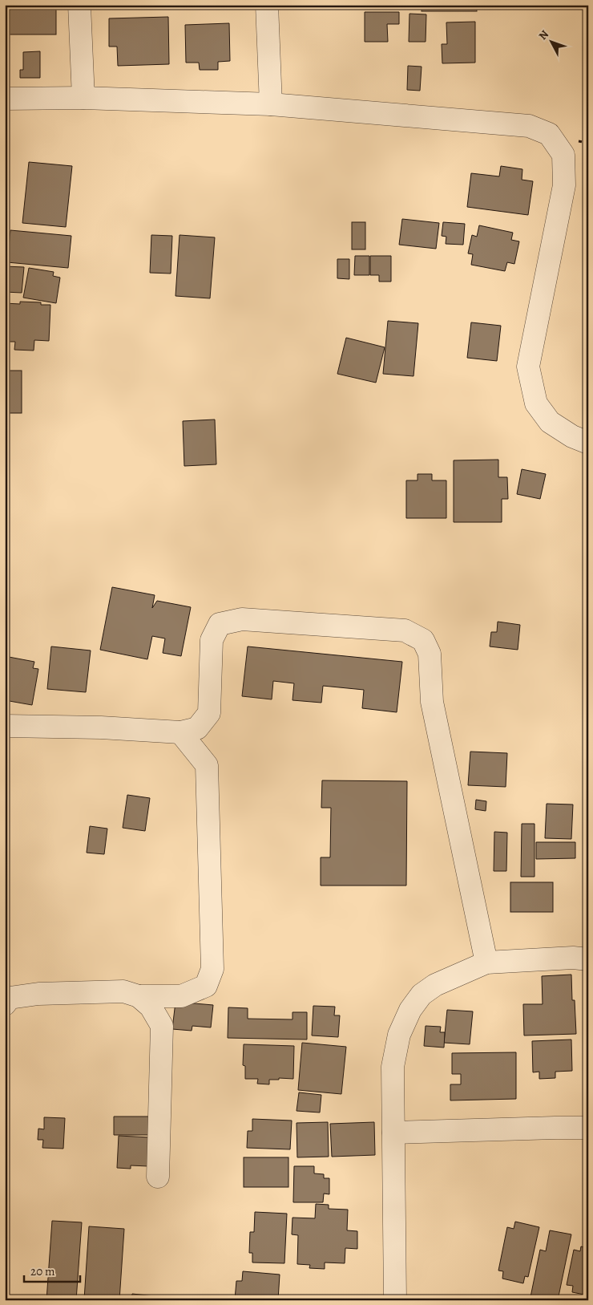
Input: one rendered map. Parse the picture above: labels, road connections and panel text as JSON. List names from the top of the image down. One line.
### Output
{"scale_bar":"20 m","north":"top left"}
